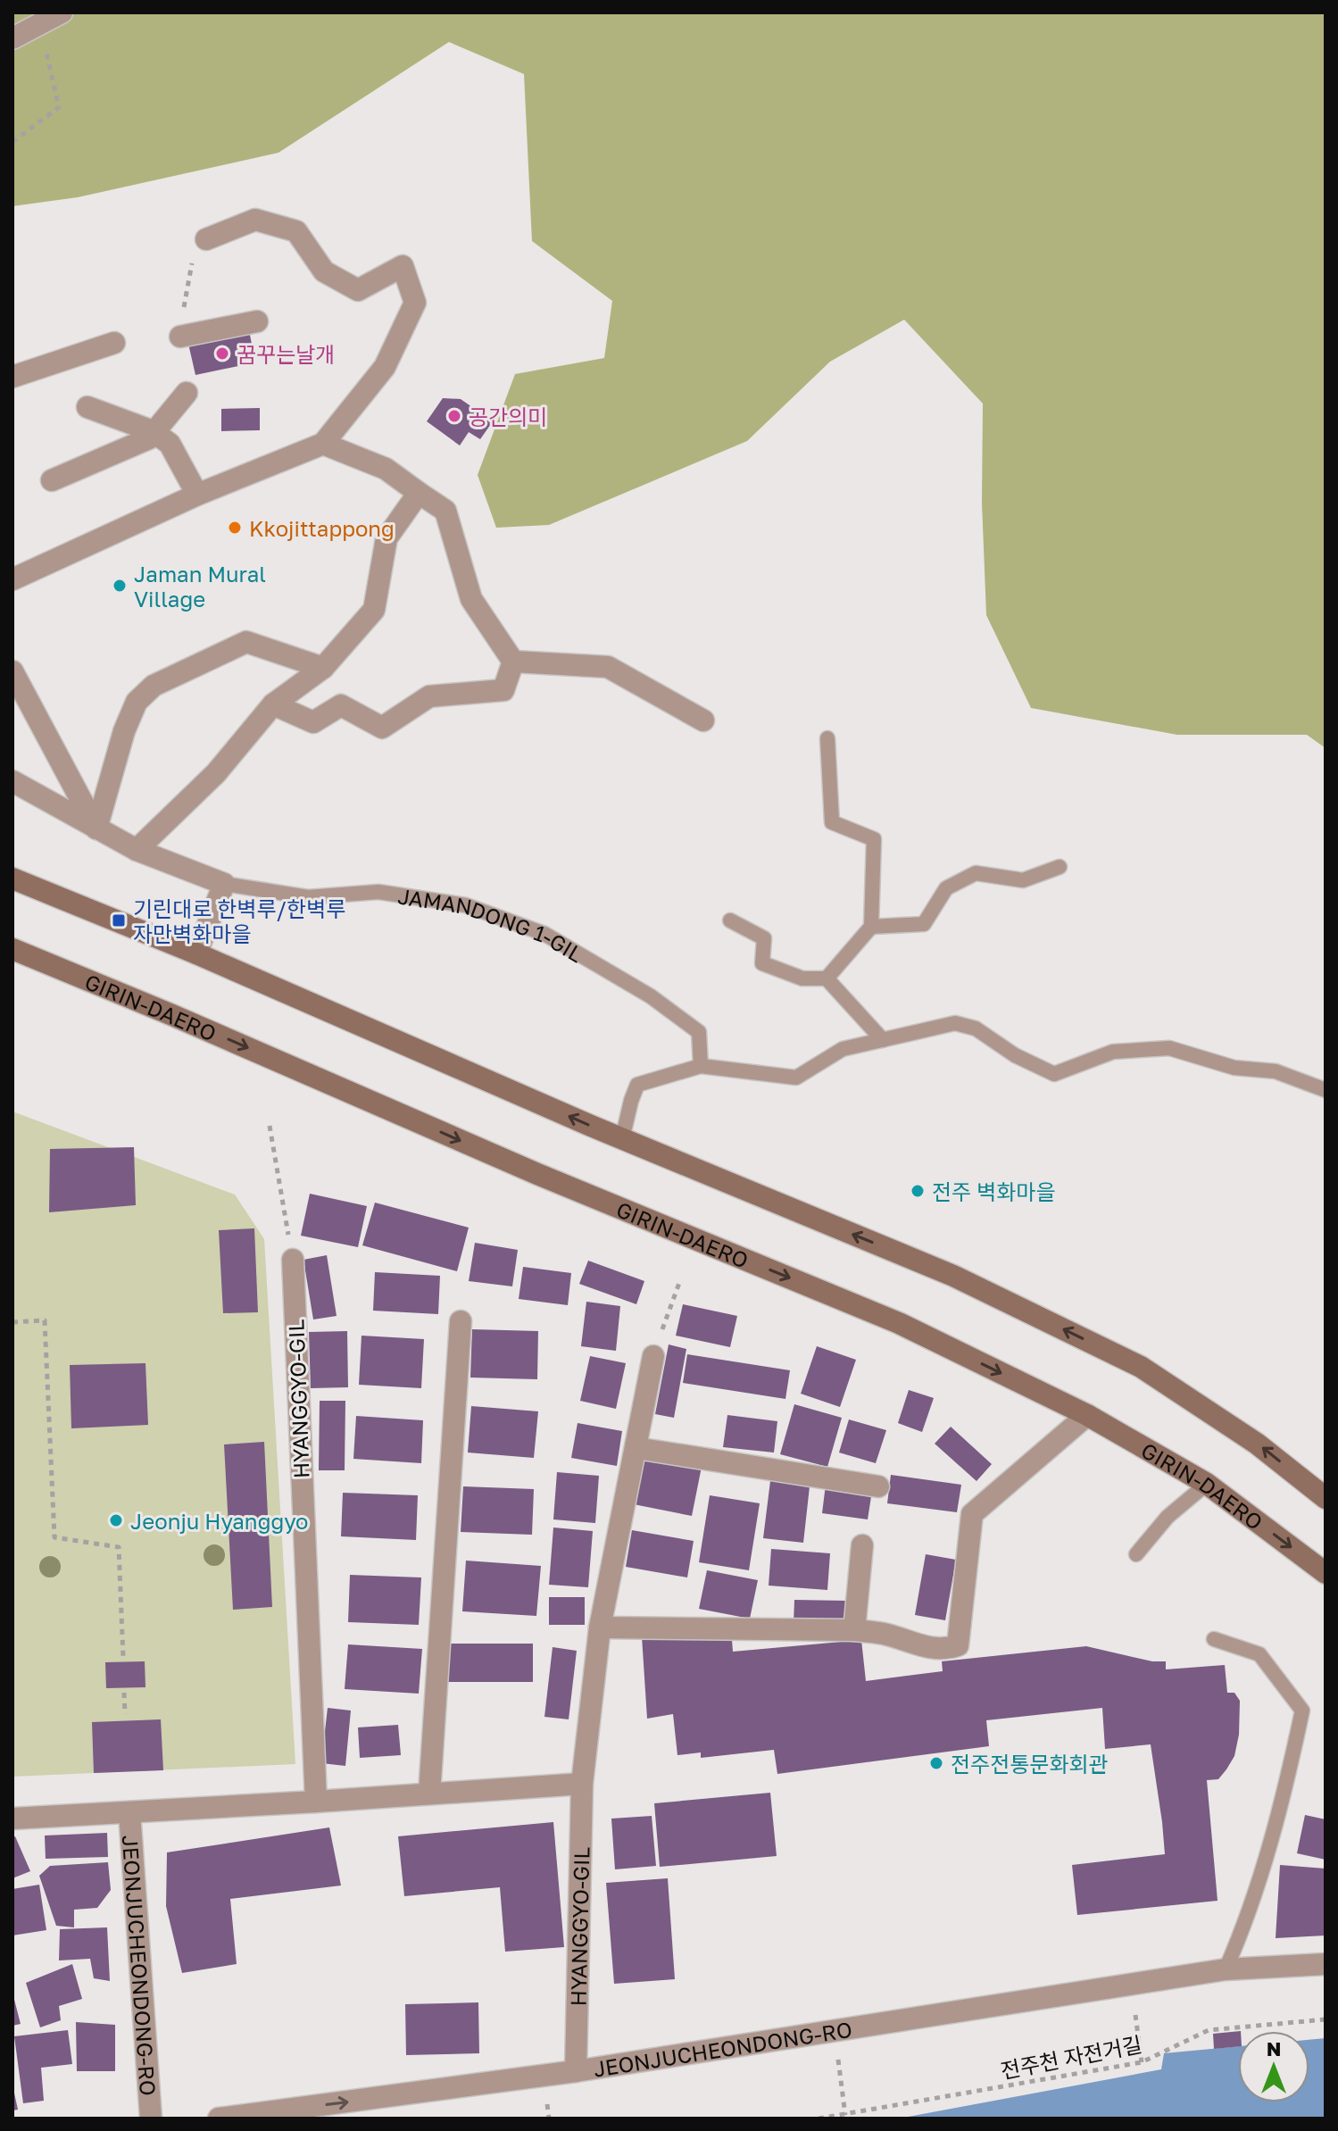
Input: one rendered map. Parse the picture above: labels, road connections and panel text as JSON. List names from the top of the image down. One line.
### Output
{"streets":{"street":["JAMANDONG 1-GIL","GIRIN-DAERO","HYANGGYO-GIL","JEONJUCHEONDONG-RO"],"path":["전주천 자전거길"]},"crossings":[["HYANGGYO-GIL","JEONJUCHEONDONG-RO"]],"places":{"other":["꿈꾸는날개","공간의미","Kkojittappong","Jaman Mural Village","전주 벽화마을","Jeonju Hyanggyo","전주전통문화회관"],"transit":["기린대로 한벽루/한벽루 자만벽화마을"]},"north":"top"}
